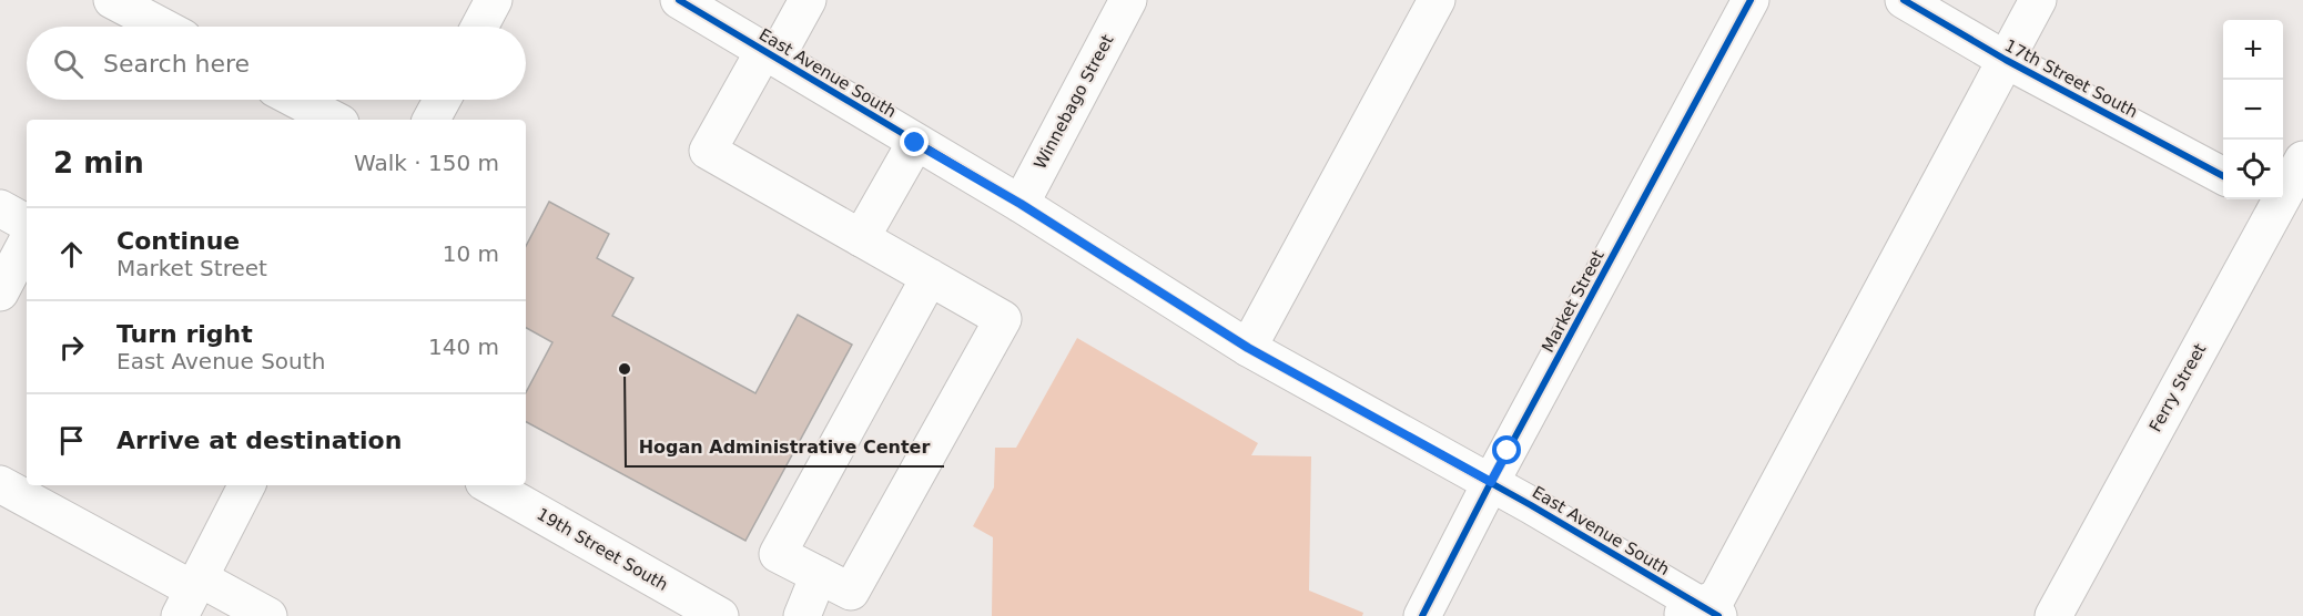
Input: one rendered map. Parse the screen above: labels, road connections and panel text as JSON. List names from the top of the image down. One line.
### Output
{"streets":{"street":["East Avenue South","17th Street South","Winnebago Street","Market Street","Ferry Street","19th Street South"]},"crossings":[["East Avenue South","Winnebago Street"],["East Avenue South","Market Street"]],"places":["Hogan Administrative Center"],"page":{"map_buttons":["+","−"],"search":"Search here","heading":["2 min","Walk · 150 m"],"list":[["Continue","Market Street","10 m"],["Turn right","East Avenue South","140 m"],"Arrive at destination"]}}
